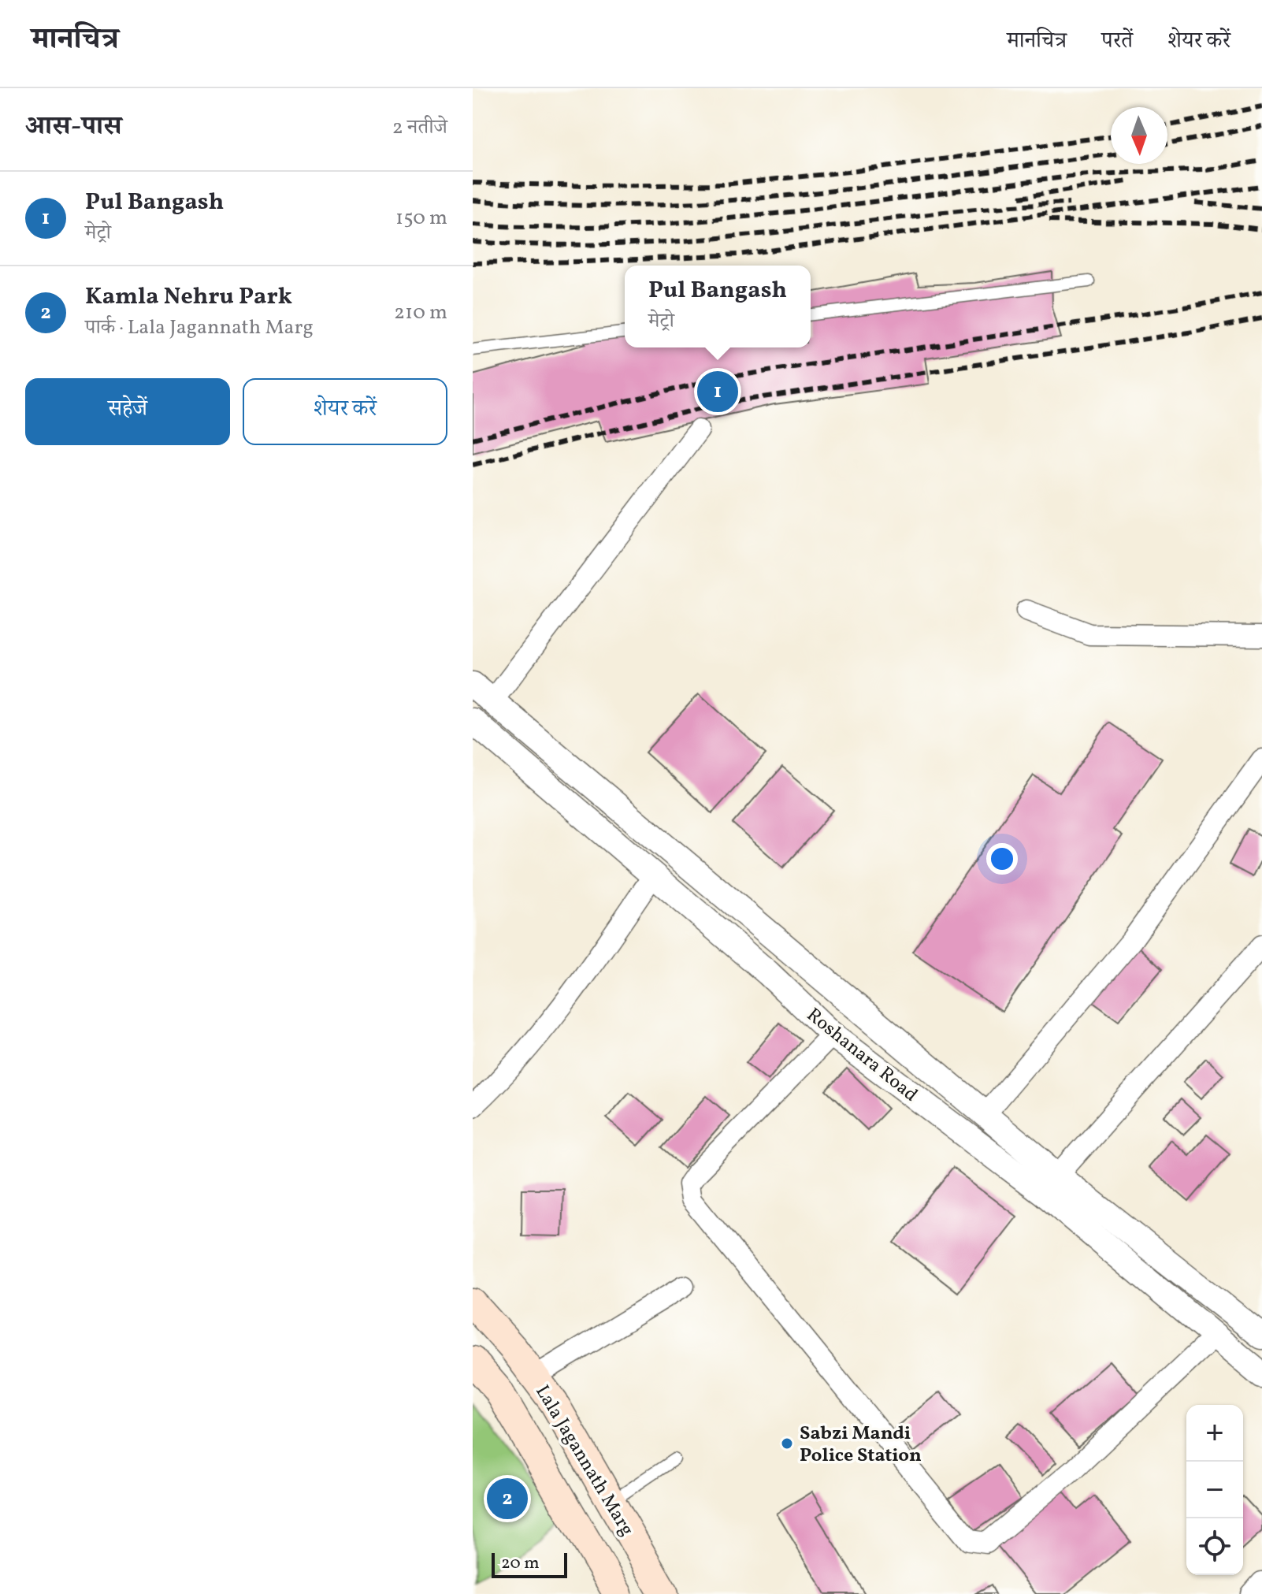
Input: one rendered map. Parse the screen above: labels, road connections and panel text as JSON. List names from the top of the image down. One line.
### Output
{"streets":{"main road":["Lala Jagannath Marg"],"street":["Roshanara Road"]},"places":["Sabzi Mandi Police Station"],"scale_bar":"20 m","north":"bottom","page":{"header":"मानचित्र","nav":["मानचित्र","परतें","शेयर करें"],"heading":["आस-पास","2 नतीजे"],"list":[{"mark":"1","name":"Pul Bangash","note":"मेट्रो","value":"150 m"},{"mark":"2","name":"Kamla Nehru Park","note":"पार्क · Lala Jagannath Marg","value":"210 m"}],"popup":["Pul Bangash","मेट्रो"],"buttons":["सहेजें","शेयर करें"],"pins":["1","2"],"map_buttons":["+","−"],"scale":"20 m"}}
